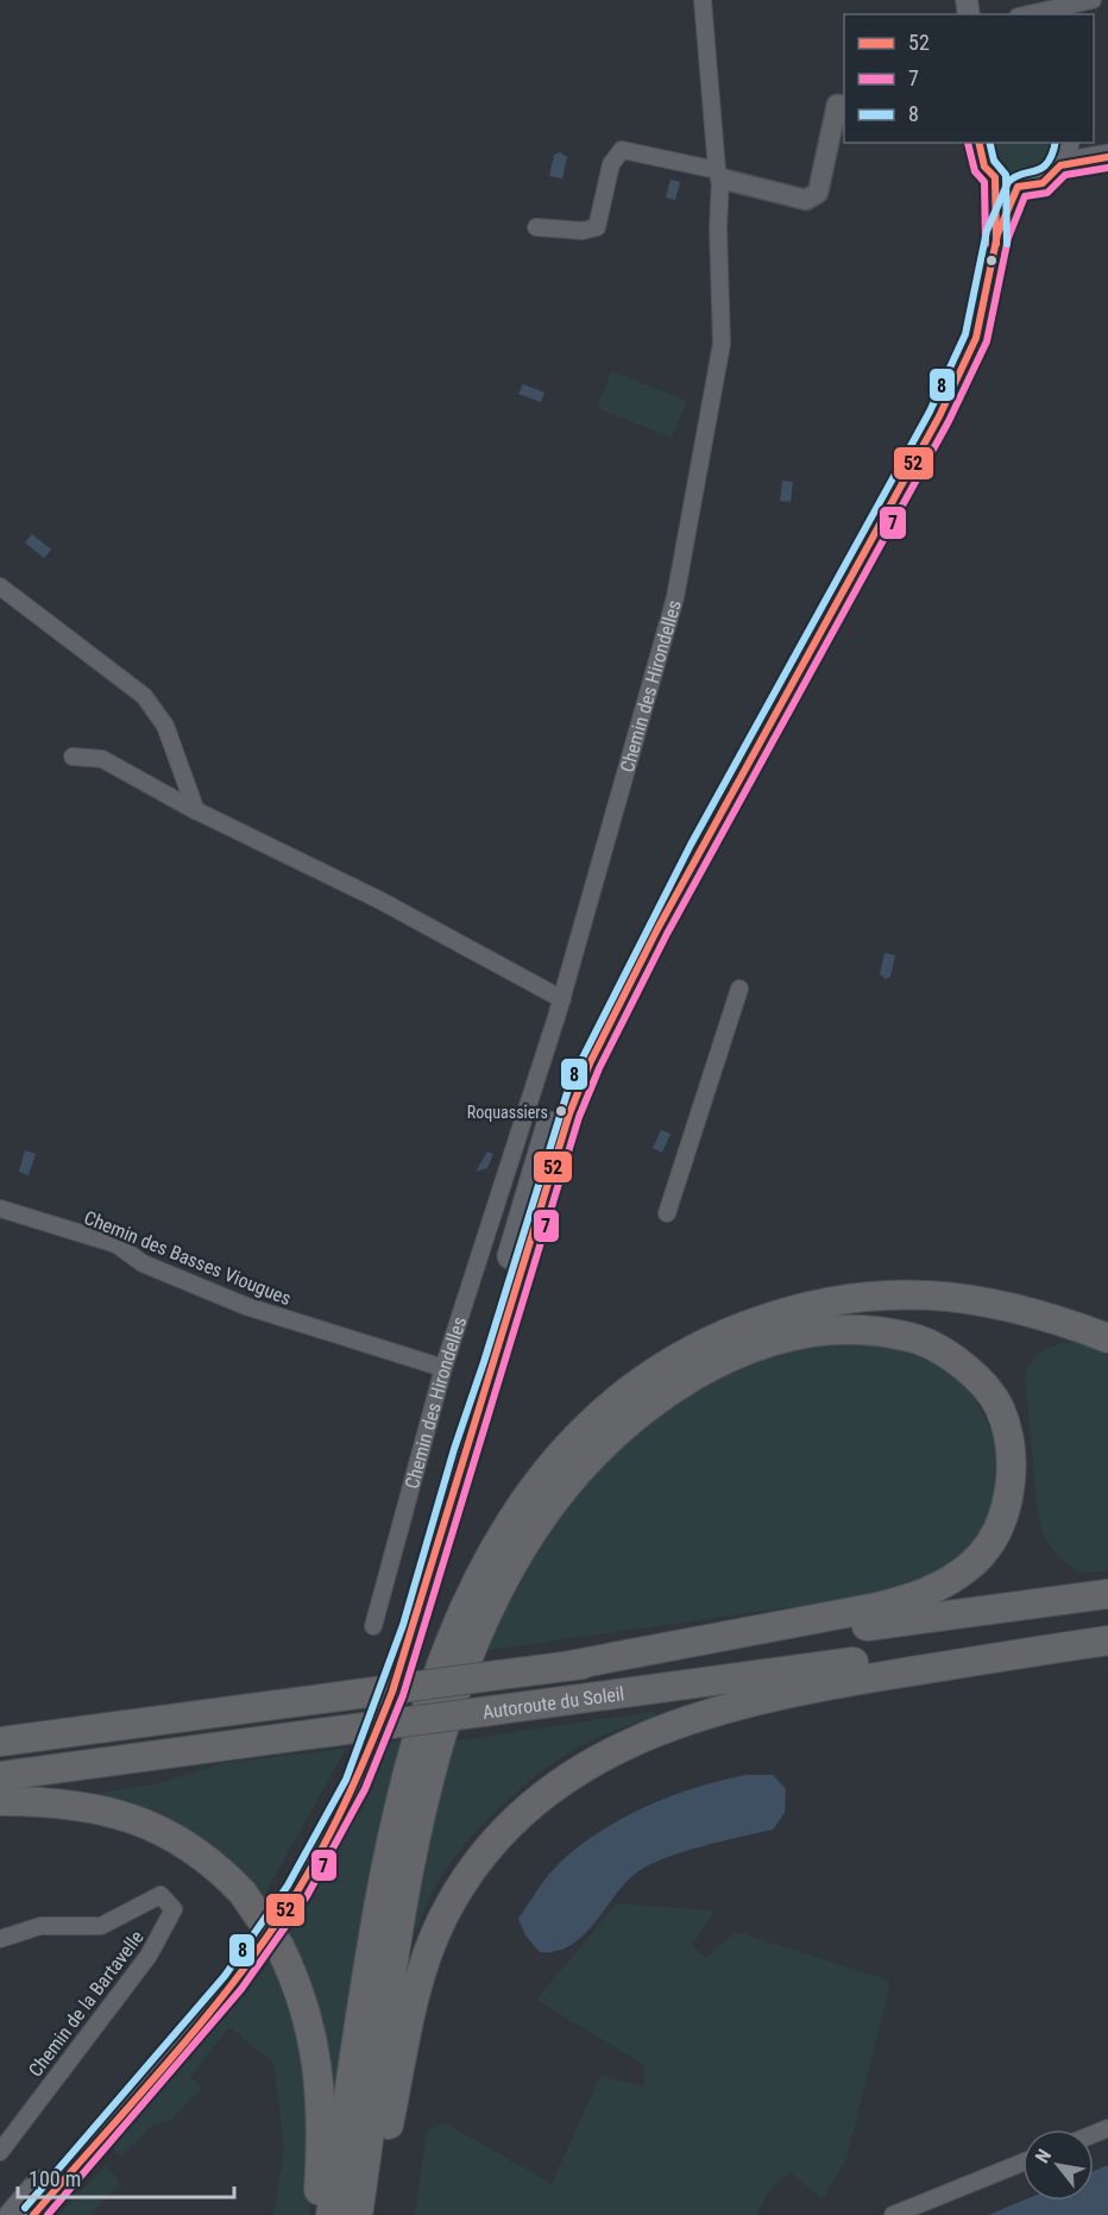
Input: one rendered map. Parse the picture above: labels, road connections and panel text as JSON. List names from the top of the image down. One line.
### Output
{"streets":{"highway":["Autoroute du Soleil"],"street":["Chemin des Hirondelles","Chemin des Basses Viougues","Chemin de la Bartavelle"]},"crossings":[["Chemin des Hirondelles","Chemin des Basses Viougues"]],"places":["Roquassiers"],"lines":["transit line 52","transit line 7","transit line 8"],"legend":["52","7","8"],"scale_bar":"100 m","north":"top left"}
